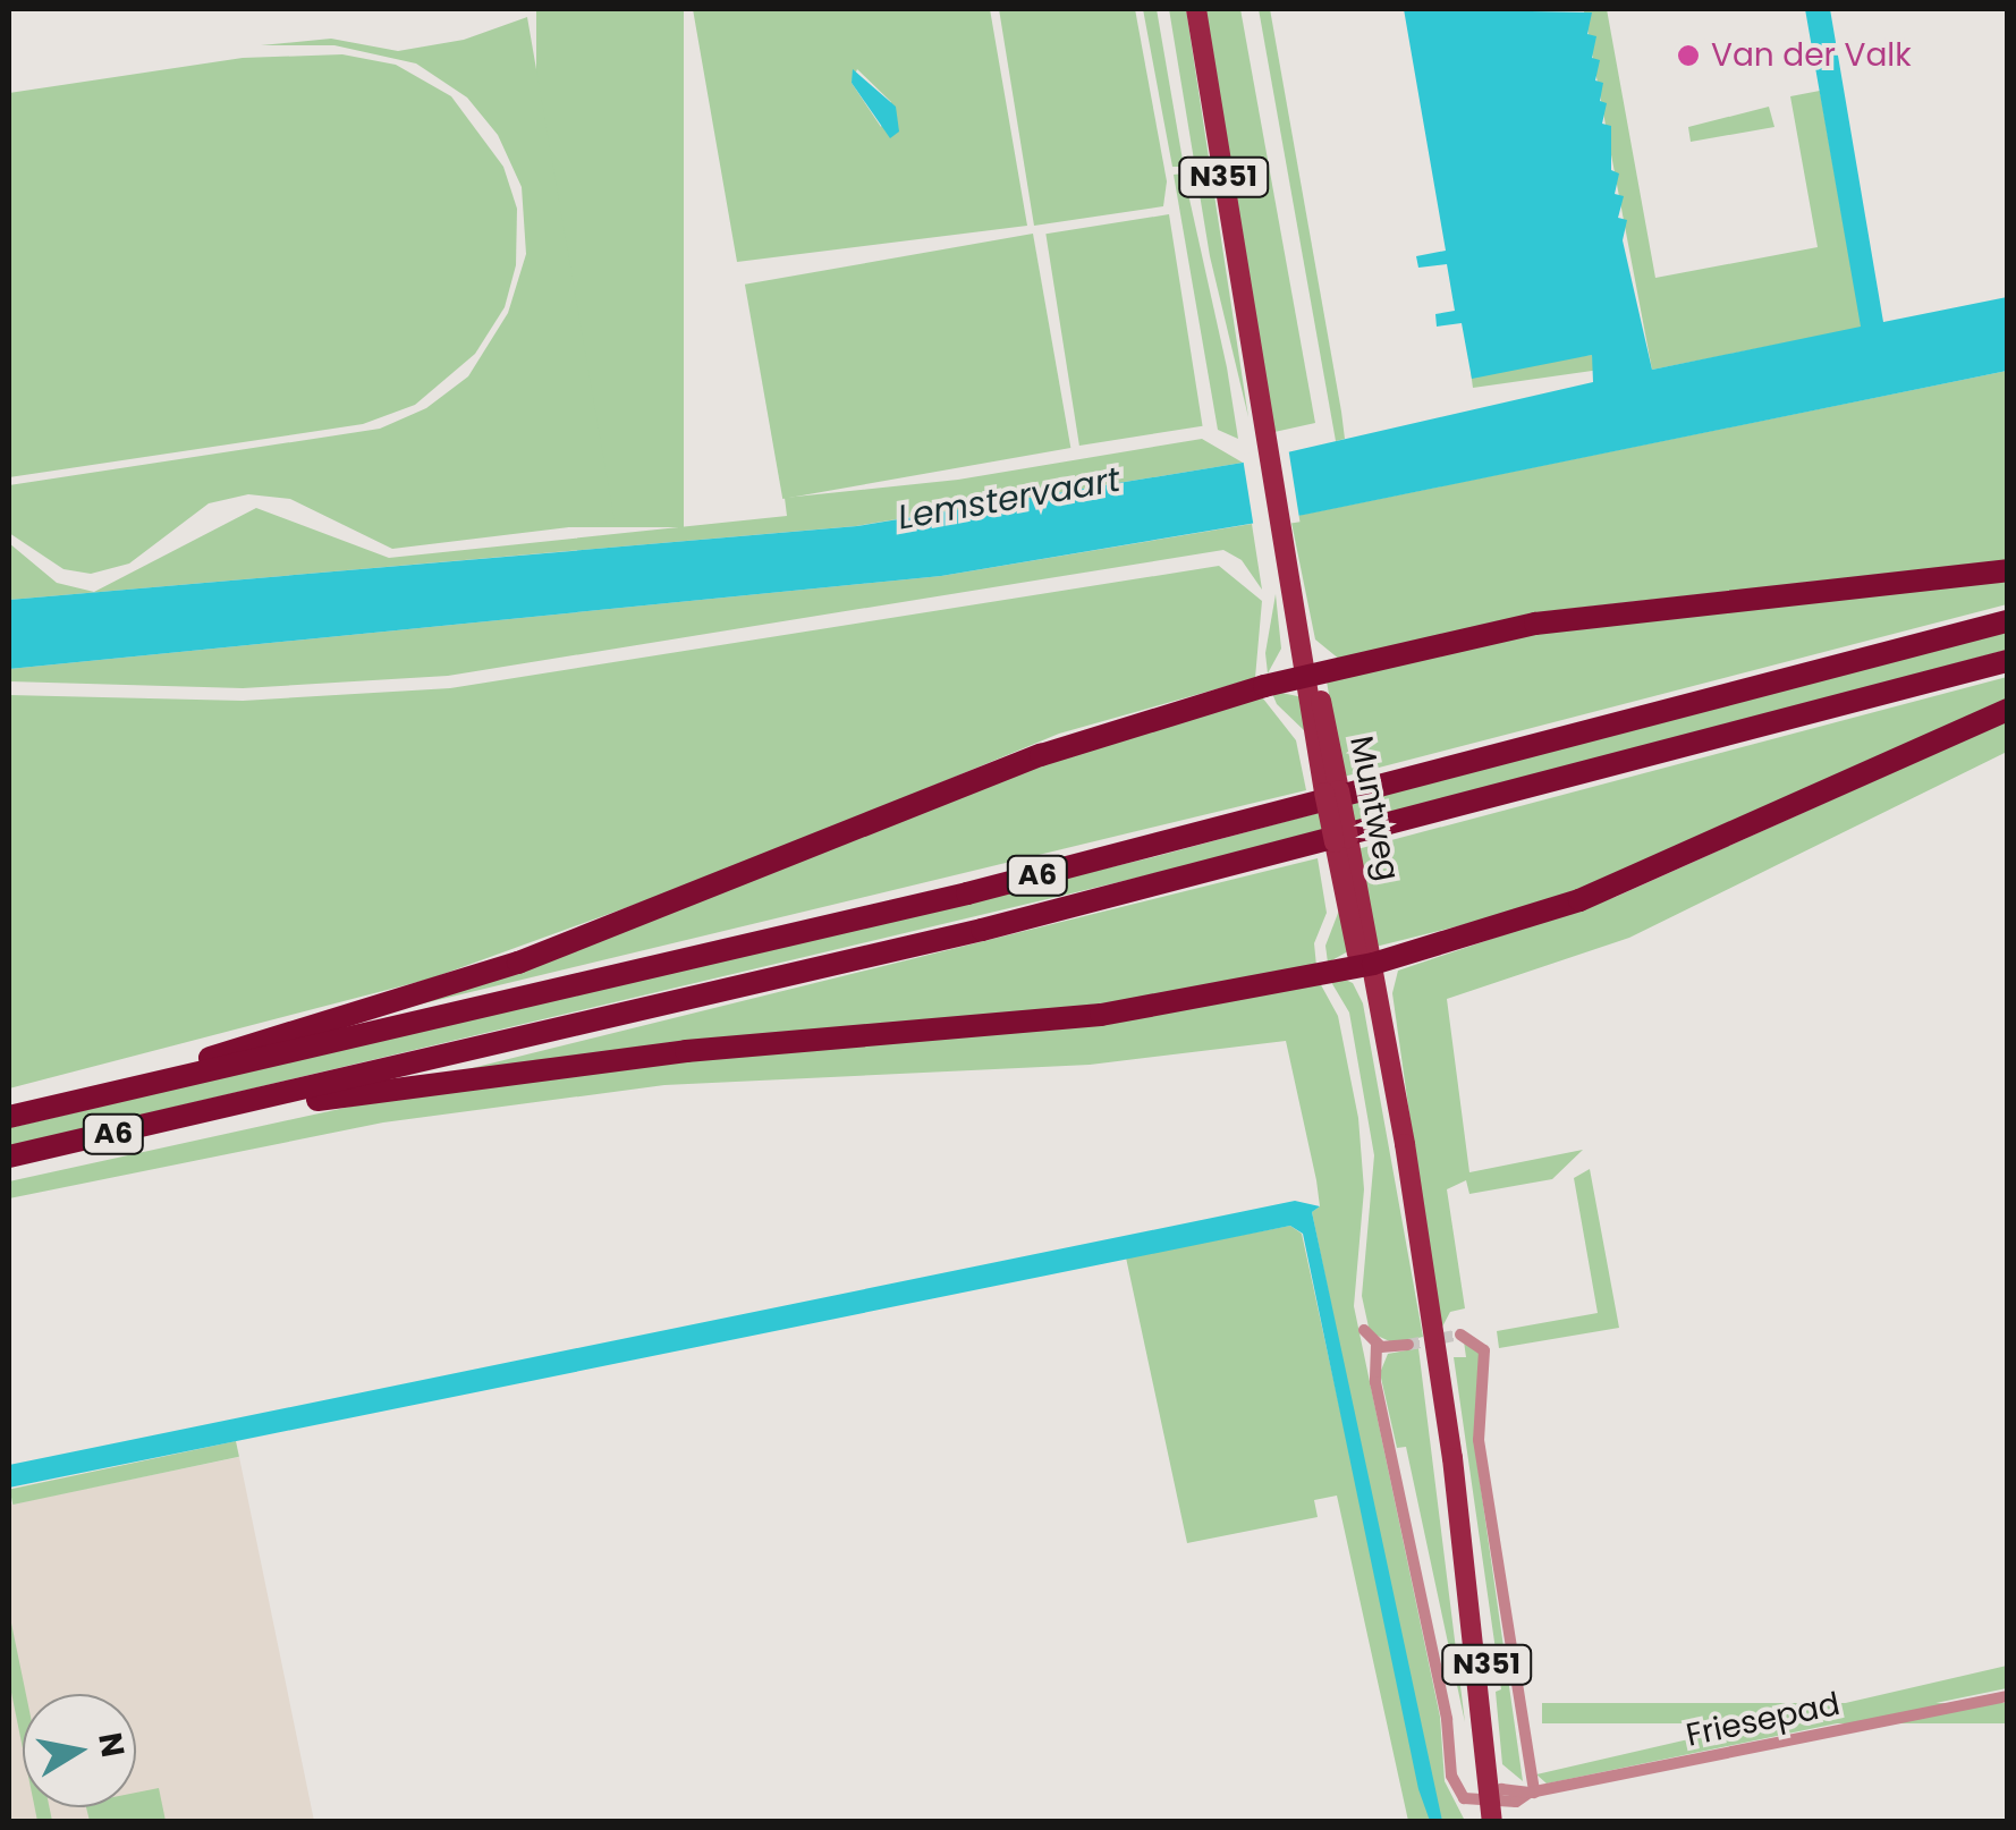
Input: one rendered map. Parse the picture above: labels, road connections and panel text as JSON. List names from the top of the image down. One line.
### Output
{"streets":{"highway":["A6"],"main road":["N351","Muntweg"],"street":["Friesepad"]},"crossings":[["Muntweg","A6"],["Muntweg","Friesepad"]],"water":["Lemstervaart"],"places":["Van der Valk"],"north":"right"}
